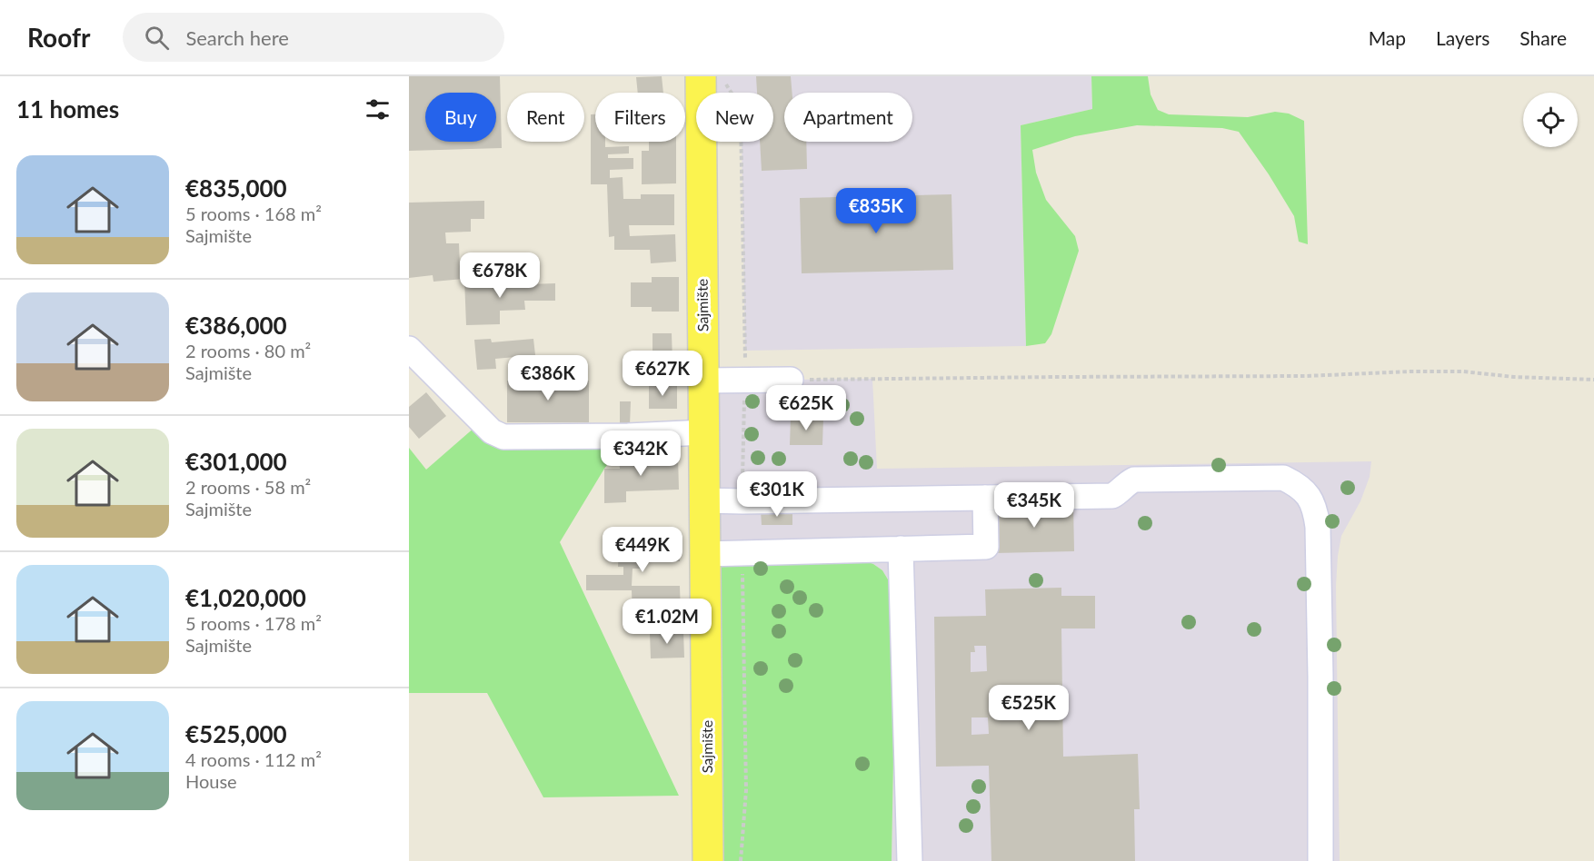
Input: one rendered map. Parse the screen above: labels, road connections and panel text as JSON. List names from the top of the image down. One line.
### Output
{"streets":{"main road":["Sajmište"]},"page":{"header":"Roofr","search":"Search here","nav":["Map","Layers","Share"],"heading":"11 homes","chip":["Buy","Rent","Filters","New","Apartment"],"list":[{"name":"€835,000","note":"5 rooms · 168 m² · Sajmište"},{"name":"€386,000","note":"2 rooms · 80 m² · Sajmište"},{"name":"€301,000","note":"2 rooms · 58 m² · Sajmište"},{"name":"€1,020,000","note":"5 rooms · 178 m² · Sajmište"},{"name":"€525,000","note":"4 rooms · 112 m² · House"}],"price":["€835K","€678K","€627K","€386K","€625K","€342K","€301K","€345K","€449K","€1.02M","€525K"]}}
